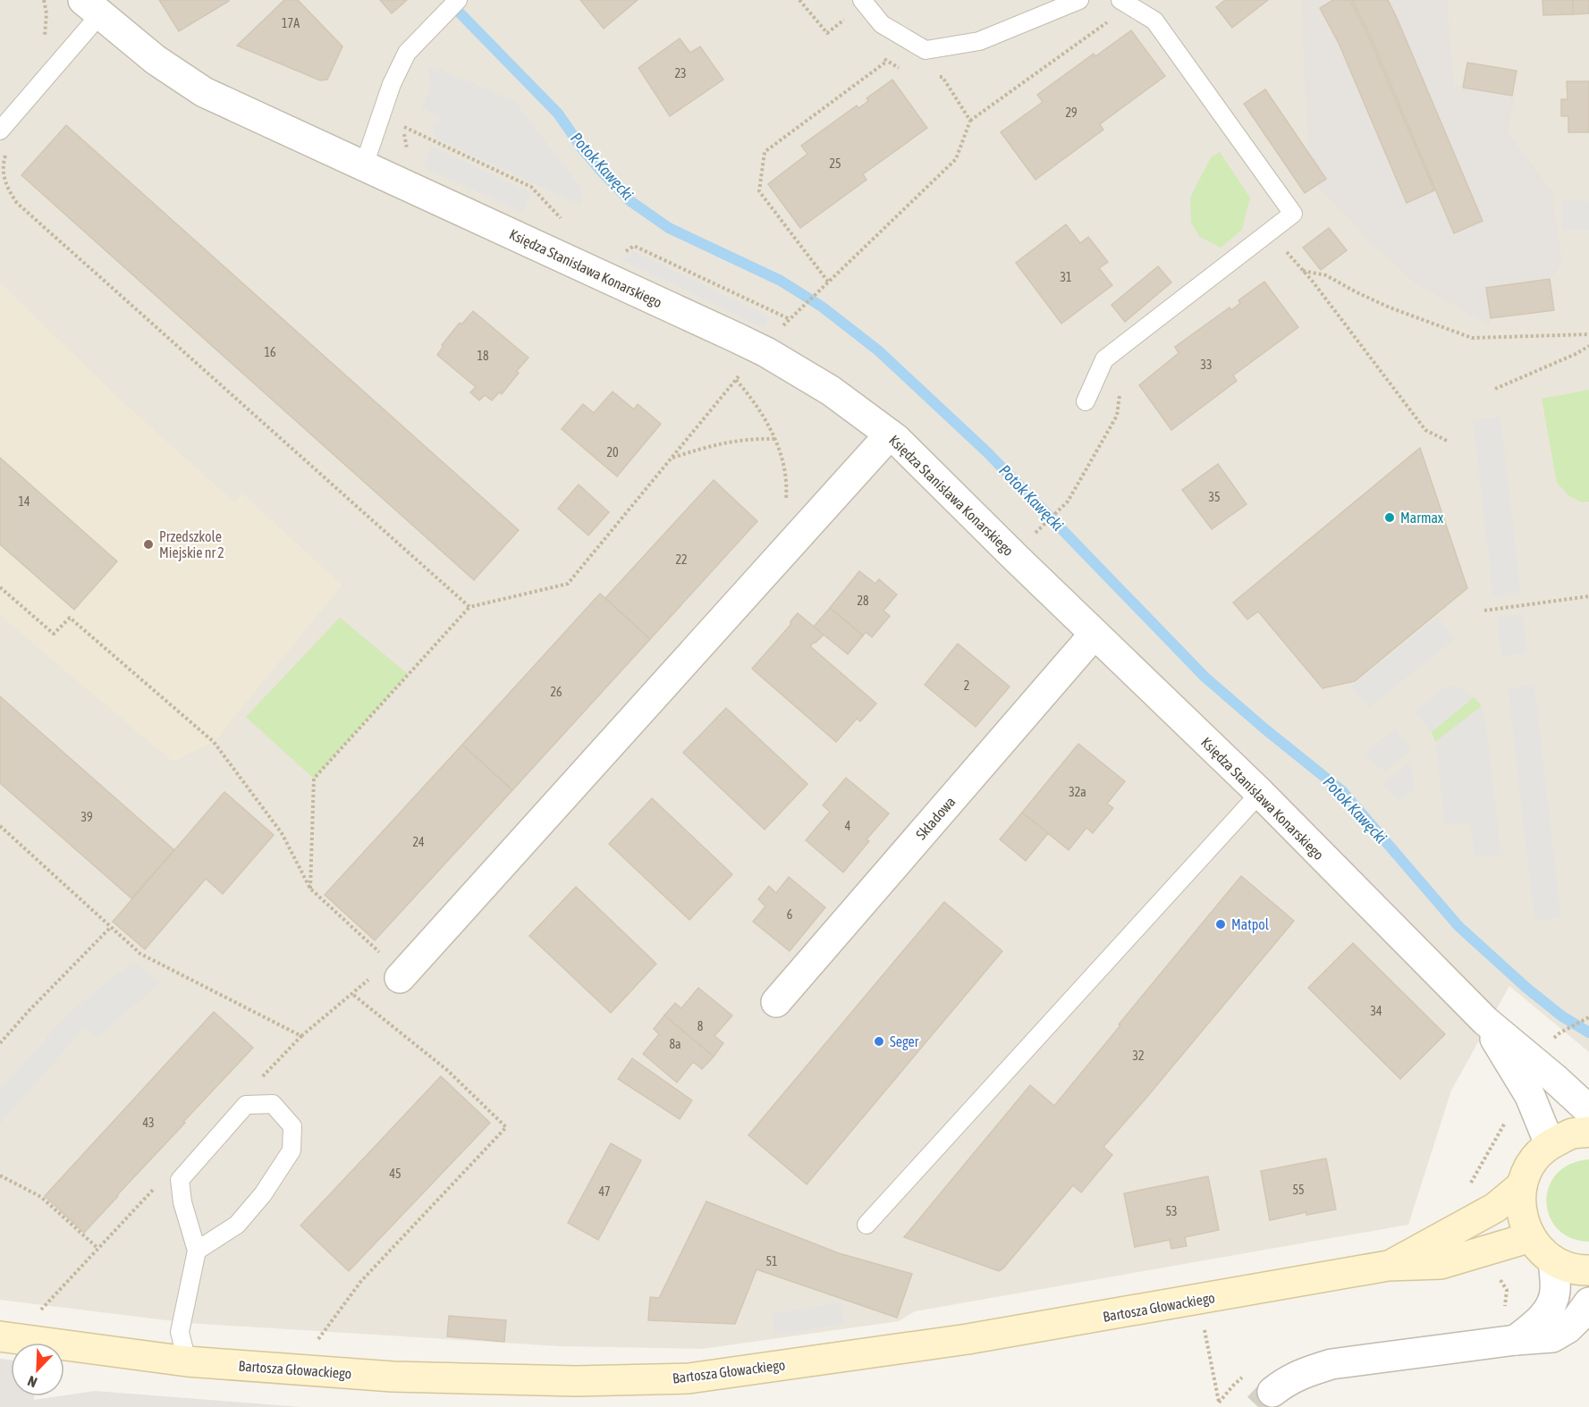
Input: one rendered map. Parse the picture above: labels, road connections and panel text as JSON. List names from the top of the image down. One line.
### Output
{"streets":{"street":["Księdza Stanisława Konarskiego","Składowa","Bartosza Głowackiego"]},"crossings":[["Księdza Stanisława Konarskiego","Składowa"]],"water":["Potok Kawęcki"],"places":["Marmax","Przedszkole Miejskie nr 2","Matpol","Seger"],"house_numbers":["17A","23","29","25","31","16","18","33","20","35","14","22","28","2","26","32a","39","4","24","6","34","8","8a","32","43","45","55","47","53","51"],"north":"bottom left"}
